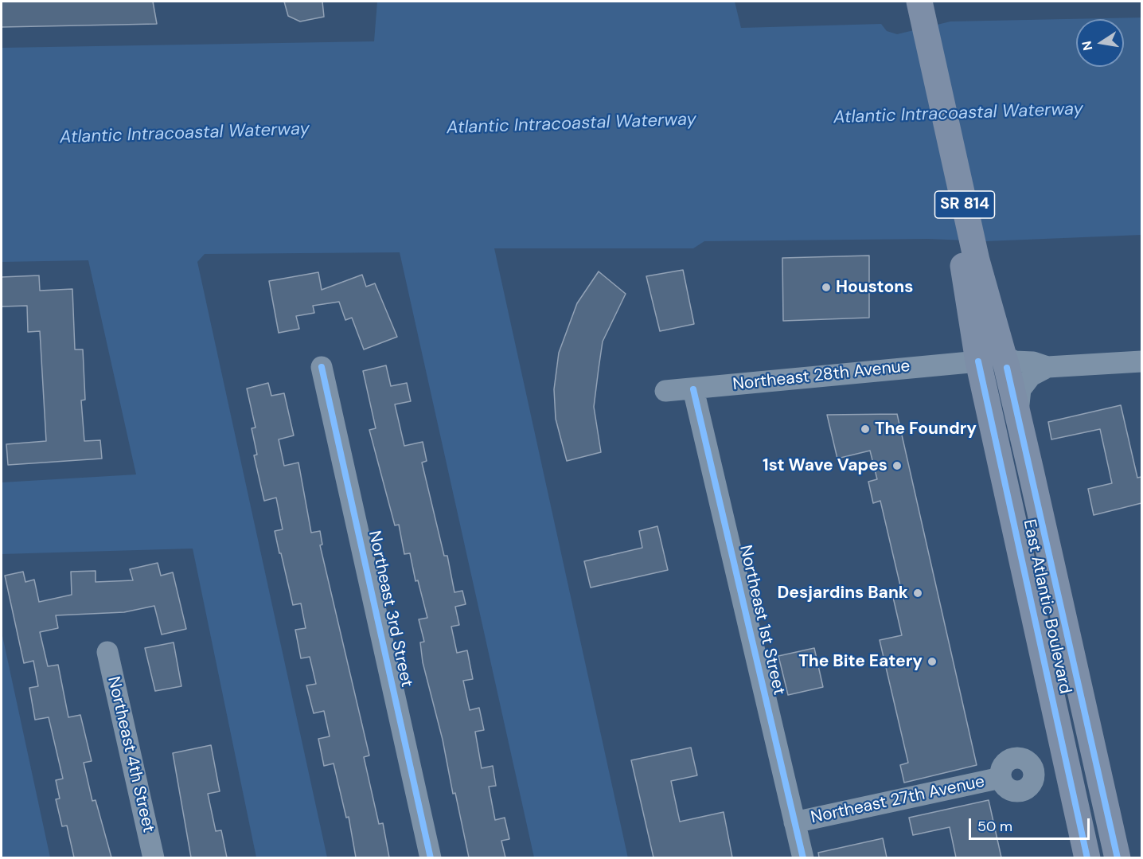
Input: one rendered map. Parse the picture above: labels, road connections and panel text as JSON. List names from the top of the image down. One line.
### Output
{"streets":{"main road":["SR 814","East Atlantic Boulevard"],"street":["Northeast 28th Avenue","Northeast 3rd Street","Northeast 1st Street","Northeast 4th Street","Northeast 27th Avenue"]},"crossings":[["Northeast 28th Avenue","East Atlantic Boulevard"],["Northeast 28th Avenue","Northeast 1st Street"],["East Atlantic Boulevard","Northeast 27th Avenue"],["Northeast 1st Street","Northeast 27th Avenue"]],"water":["Atlantic Intracoastal Waterway"],"places":["Houstons","The Foundry","1st Wave Vapes","Desjardins Bank","The Bite Eatery"],"scale_bar":"50 m","north":"left"}
